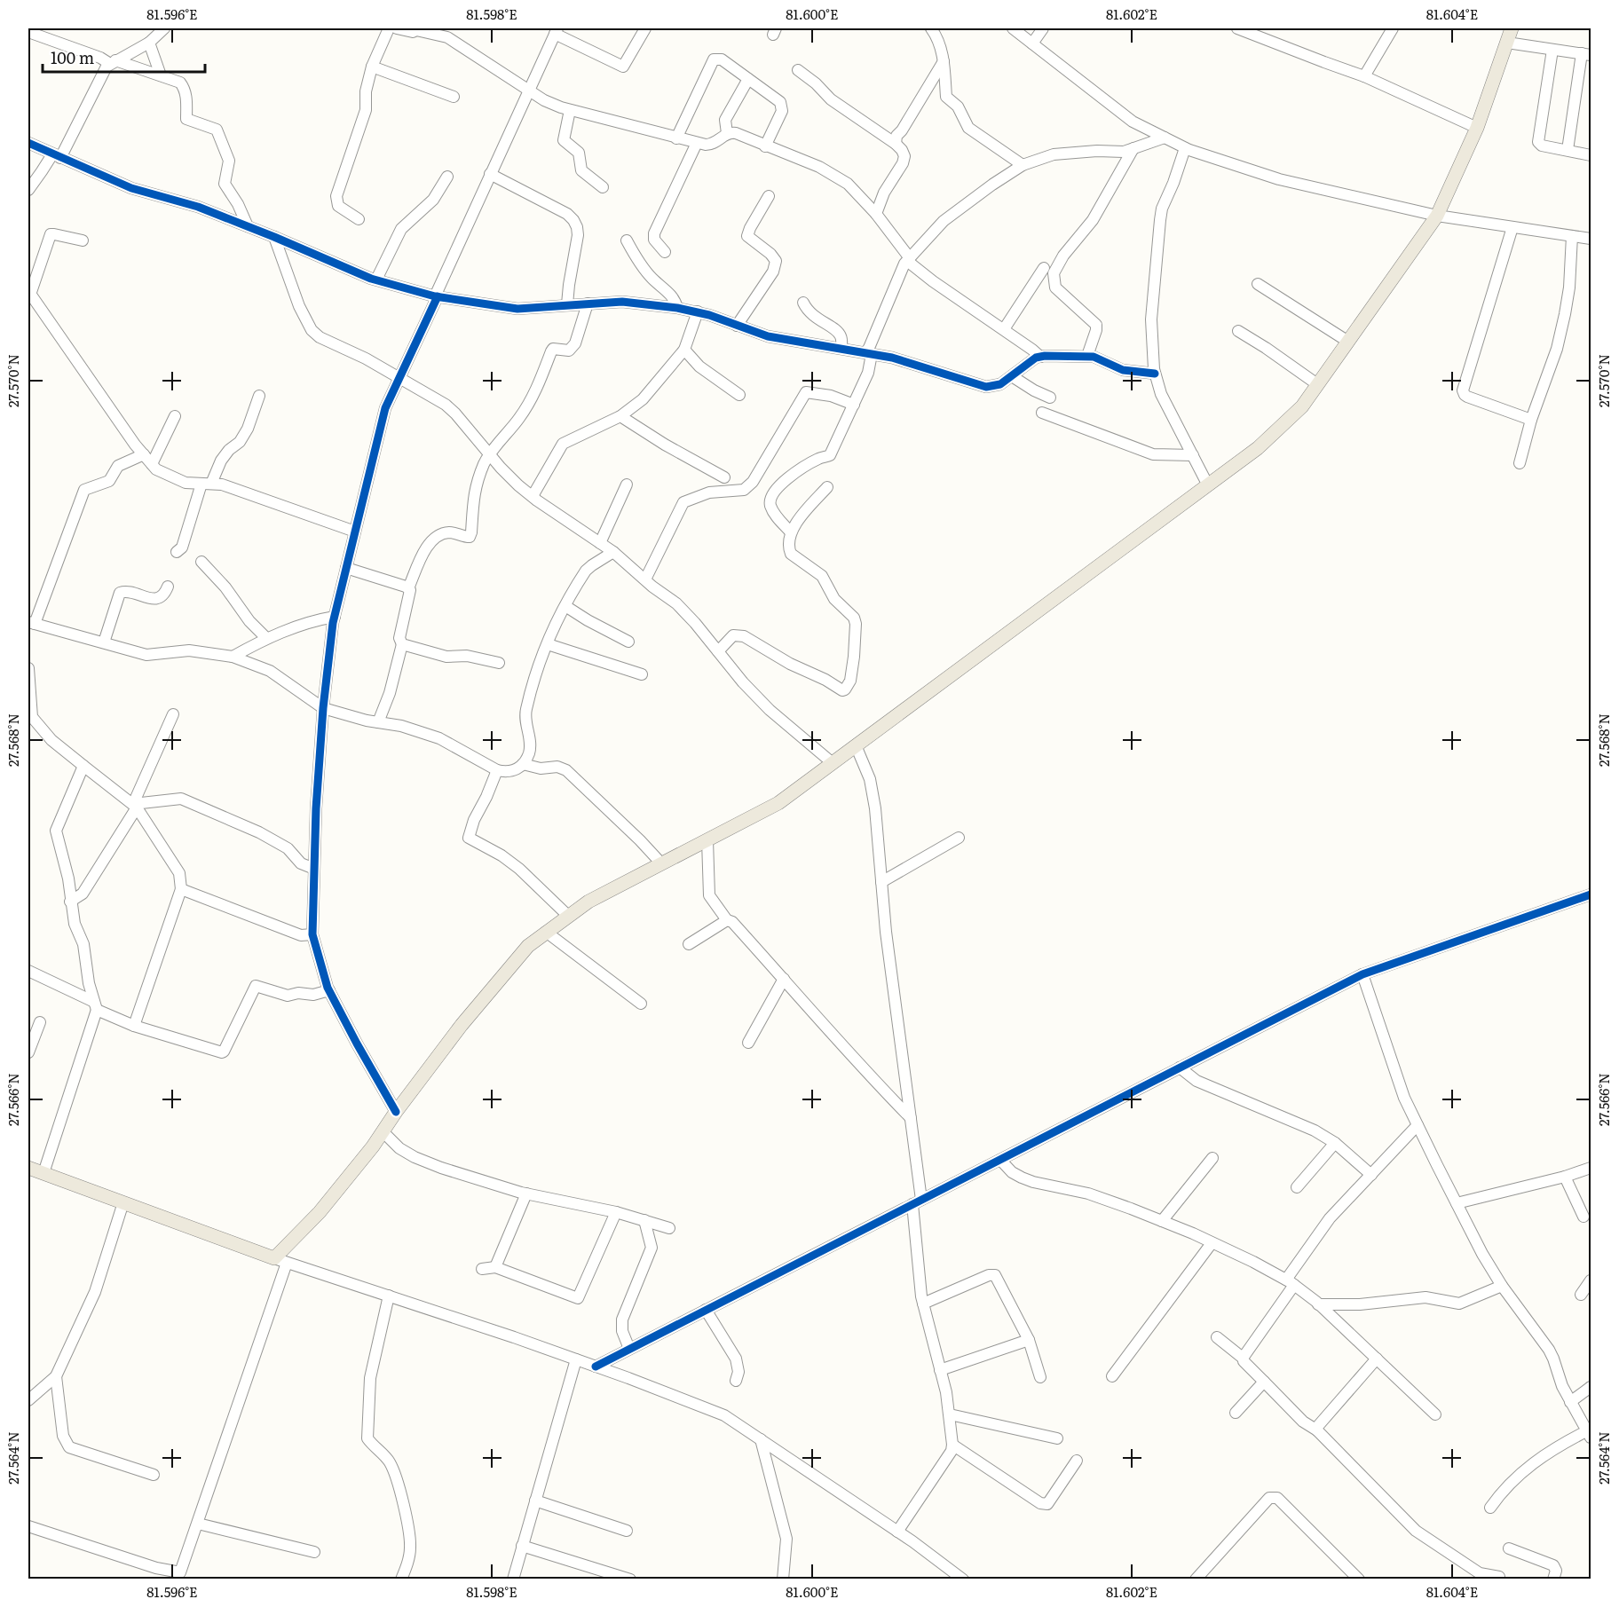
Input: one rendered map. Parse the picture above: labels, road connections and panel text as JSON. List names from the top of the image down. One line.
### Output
{"scale_bar":"100 m","coordinates":["81.596°E","81.598°E","81.600°E","81.602°E","81.604°E","27.570°N","27.568°N","27.566°N","27.564°N"]}
